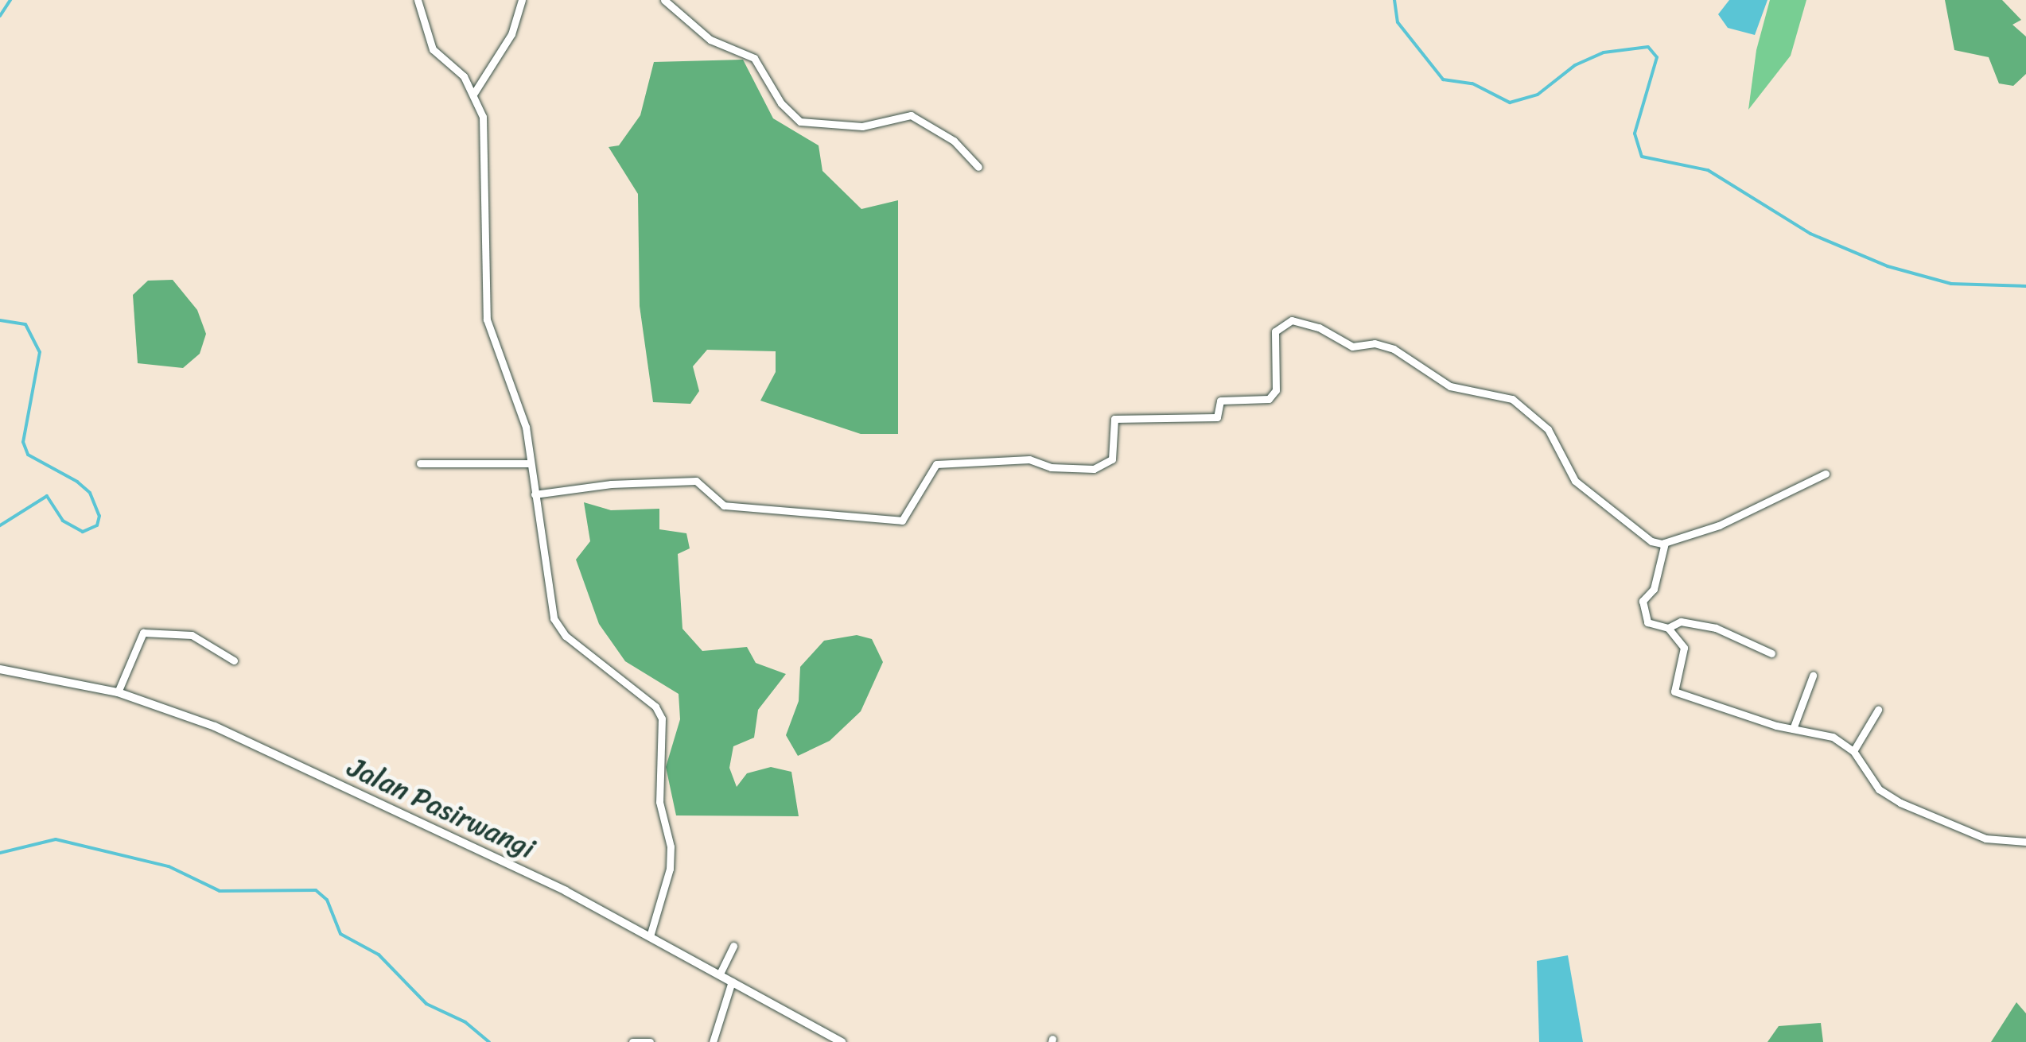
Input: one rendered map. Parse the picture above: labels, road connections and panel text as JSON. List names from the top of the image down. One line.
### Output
{"streets":{"street":["Jalan Pasirwangi"]}}
